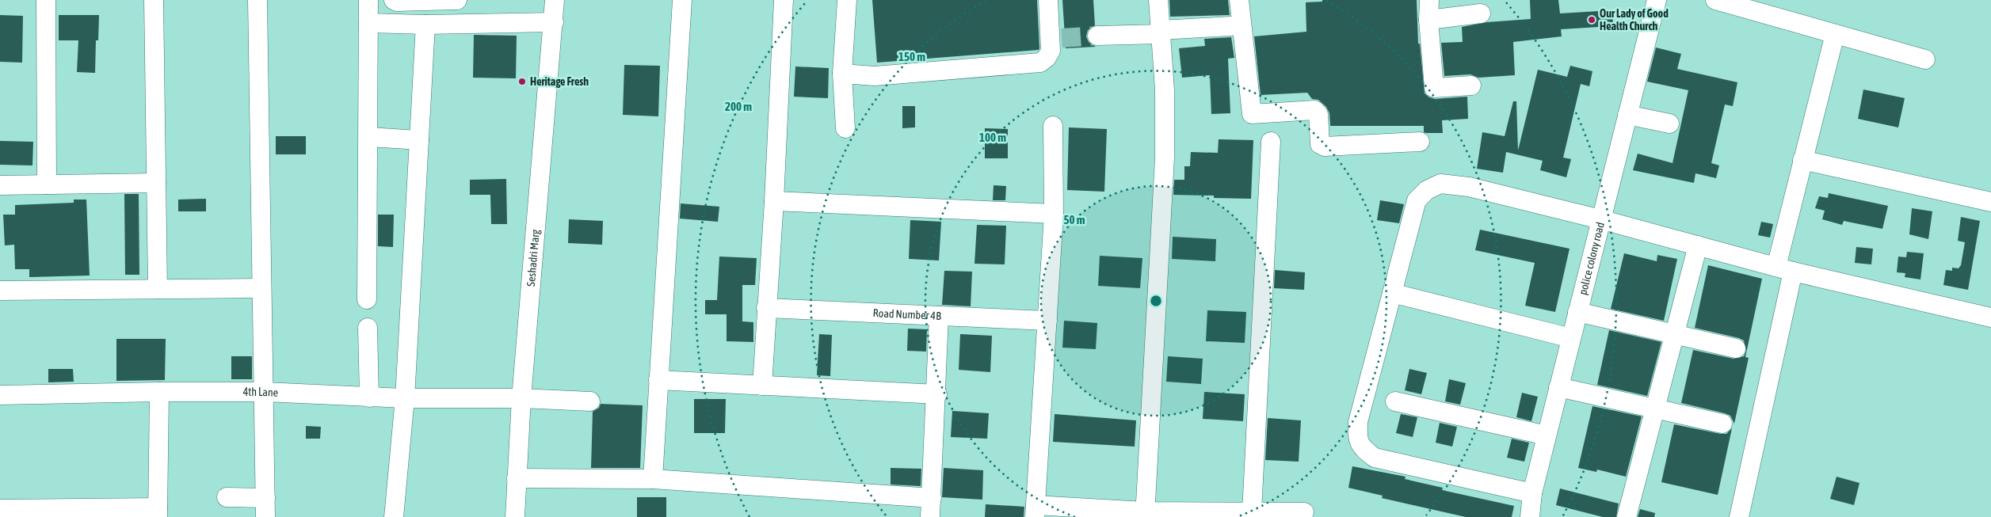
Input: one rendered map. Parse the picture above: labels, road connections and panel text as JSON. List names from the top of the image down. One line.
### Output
{"streets":{"street":["Seshadri Marg","police colony road","Road Number 4B","4th Lane"]},"crossings":[["Seshadri Marg","4th Lane"]],"places":["Our Lady of Good Health Church","Heritage Fresh"],"rings":["150 m","200 m","100 m","50 m"]}
